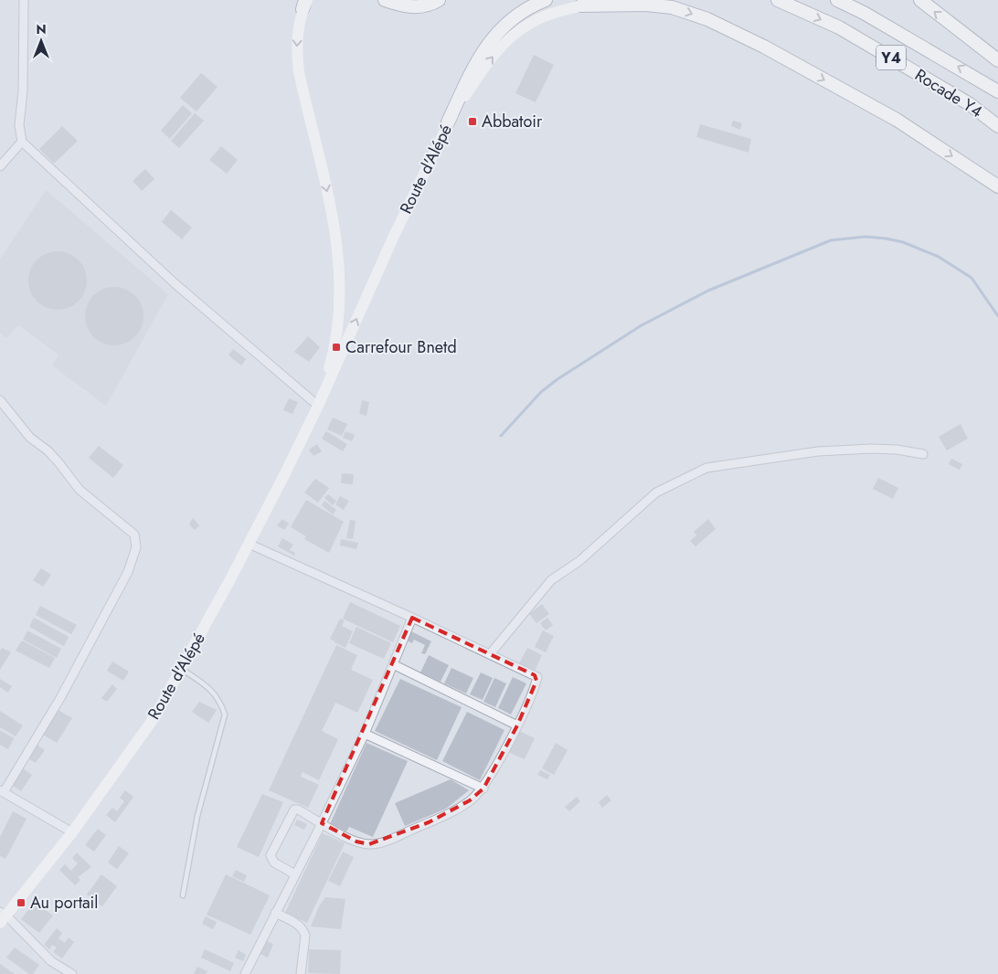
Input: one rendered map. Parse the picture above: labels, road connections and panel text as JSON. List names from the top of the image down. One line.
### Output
{"streets":{"highway":["Y4","Rocade Y4"],"main road":["Route d'Alépé"]},"places":{"transit":["Abbatoir","Carrefour Bnetd","Au portail"]},"north":"top"}
